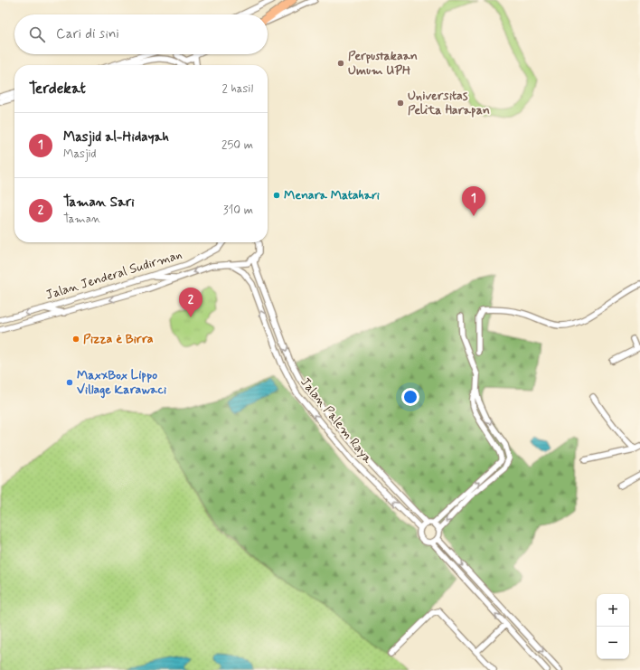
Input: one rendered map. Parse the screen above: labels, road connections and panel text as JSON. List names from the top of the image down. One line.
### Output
{"streets":{"street":["Jalan Jenderal Sudirman","Jalan Palem Raya"]},"crossings":[["Jalan Jenderal Sudirman","Jalan Palem Raya"]],"places":["Perpustakaan Umum UPH","Universitas Pelita Harapan","Menara Matahari","Pizza ė Birra","MaxxBox Lippo Village Karawaci"],"page":{"search":"Cari di sini","heading":["Terdekat","2 hasil"],"list":[{"mark":"1","name":"Masjid al-Hidayah","note":"Masjid","value":"250 m"},{"mark":"2","name":"Taman Sari","note":"Taman","value":"310 m"}],"pins":["1","2"],"map_buttons":["+","−"]}}
